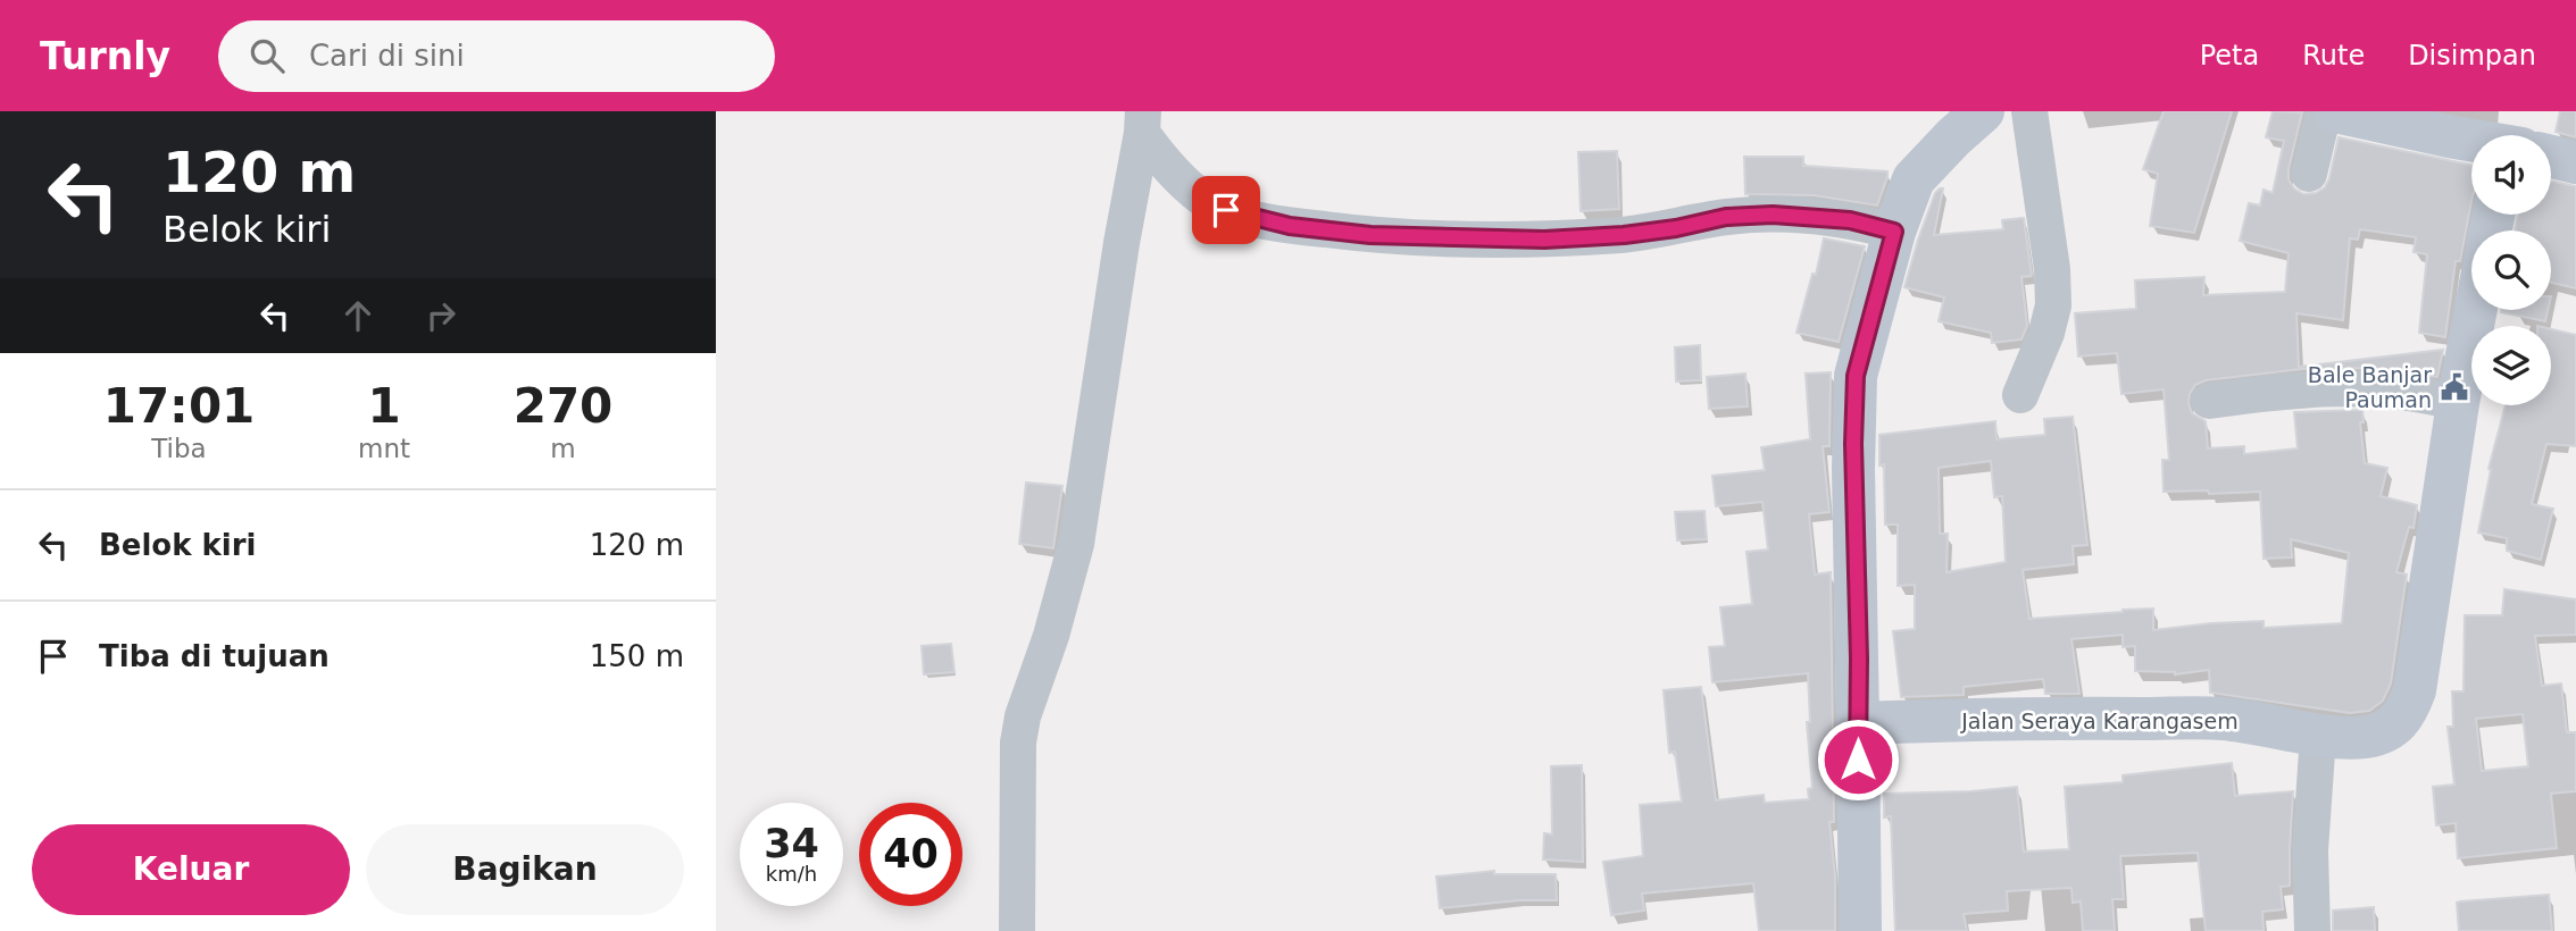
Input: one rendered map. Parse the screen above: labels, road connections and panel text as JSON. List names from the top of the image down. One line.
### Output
{"streets":{"street":["Jalan Seraya Karangasem"]},"places":{"public building":["Bale Banjar Pauman"]},"page":{"header":"Turnly","search":"Cari di sini","nav":["Peta","Rute","Disimpan"],"turn":["120 m","Belok kiri"],"eta":["17:01","Tiba","1","mnt","270","m"],"list":[{"name":"Belok kiri","value":"120 m"},{"name":"Tiba di tujuan","value":"150 m"}],"speed":"34 km/h","limit":"40","buttons":["Keluar","Bagikan"]}}
